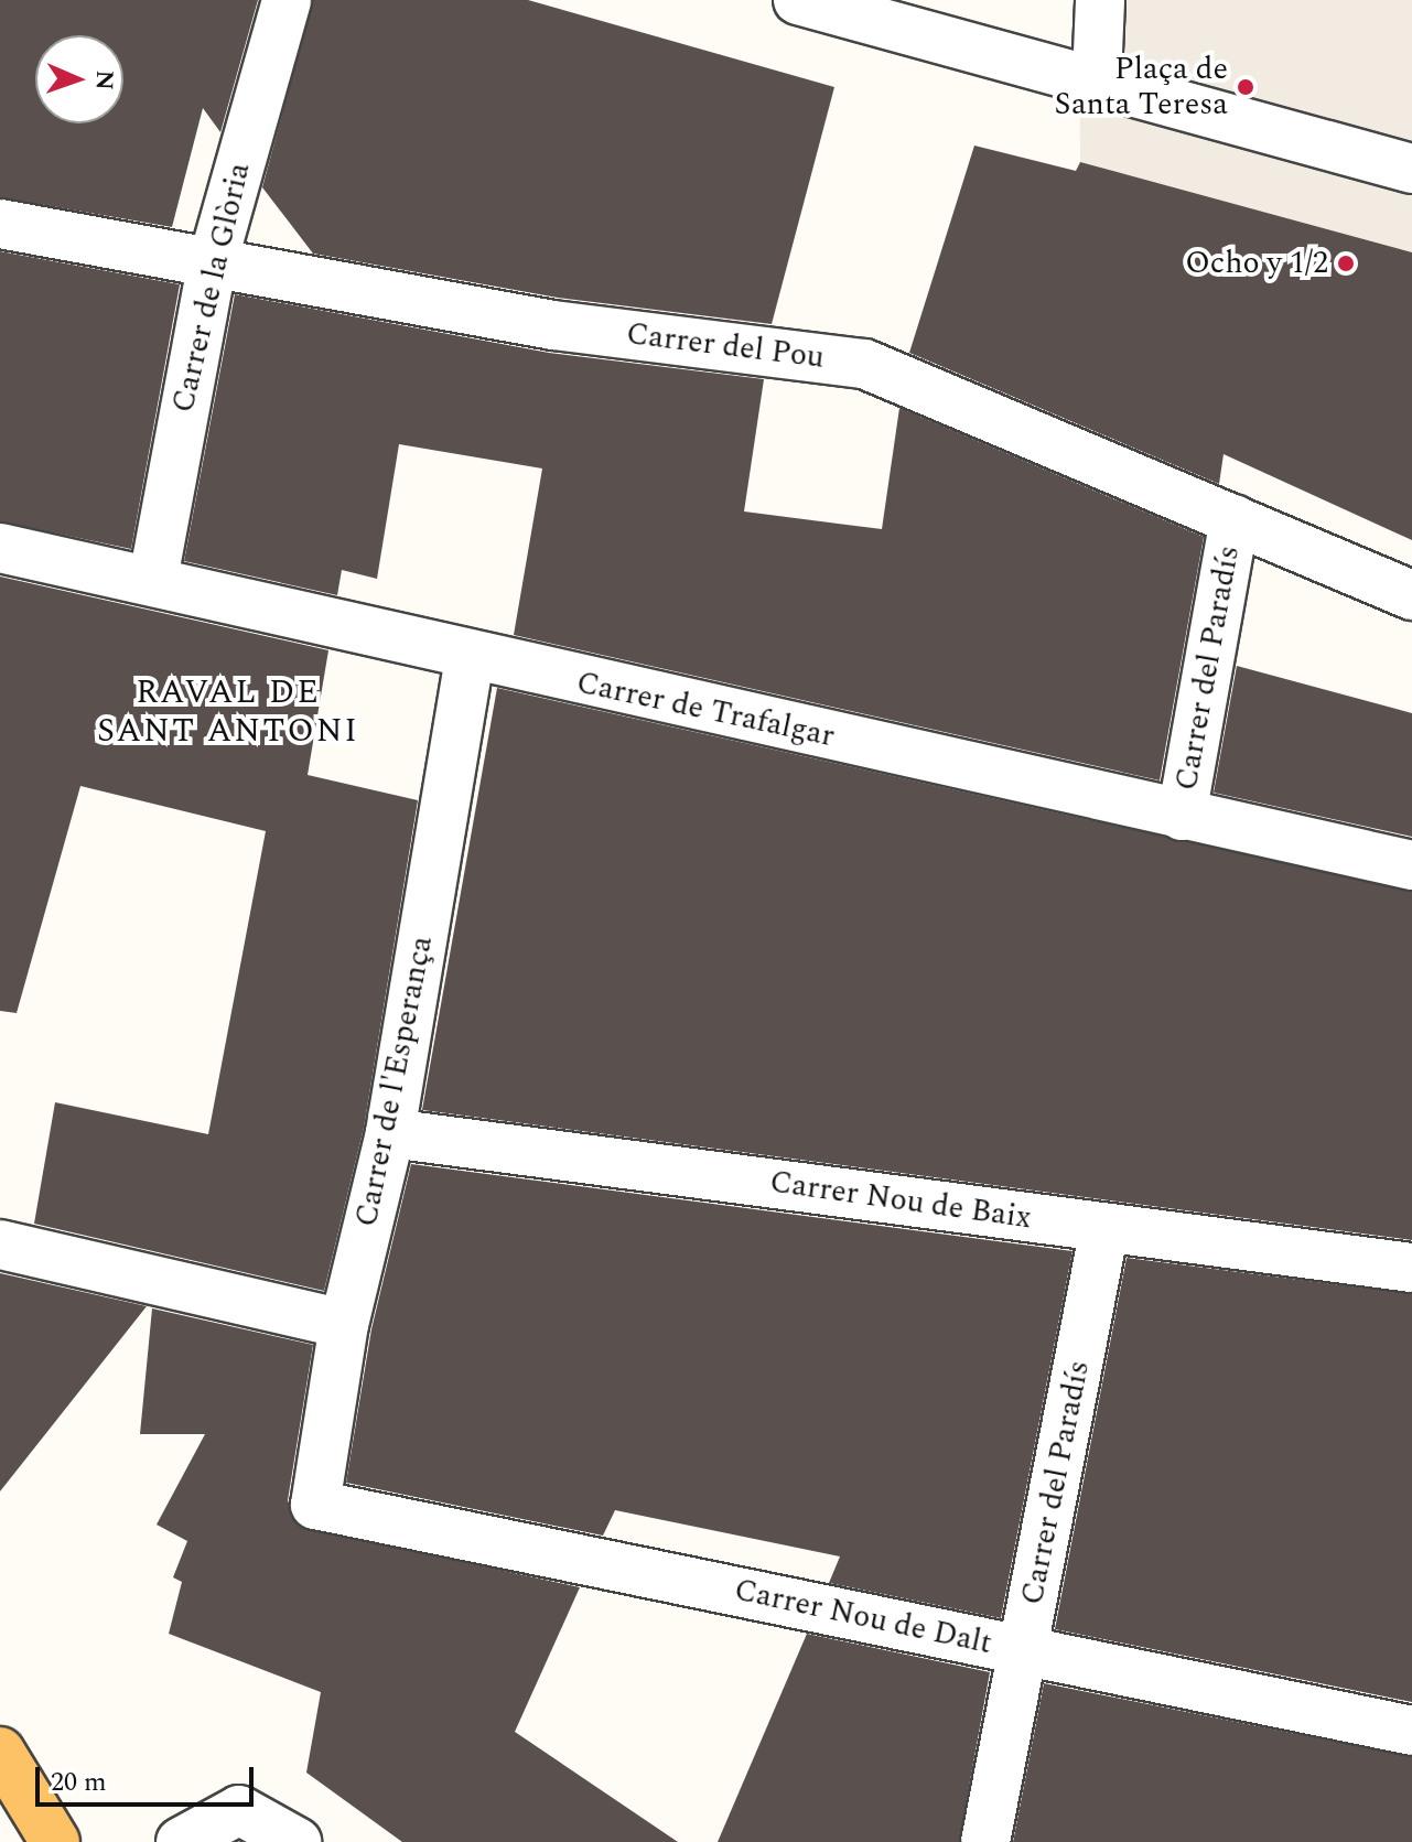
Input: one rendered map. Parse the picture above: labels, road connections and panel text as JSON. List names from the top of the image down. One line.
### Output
{"streets":{"street":["Carrer de la Glòria","Carrer del Pou","Carrer del Paradís","Carrer de Trafalgar","Carrer de l'Esperança","Carrer Nou de Baix","Carrer Nou de Dalt"]},"crossings":[["Carrer de la Glòria","Carrer del Pou"],["Carrer de la Glòria","Carrer de Trafalgar"],["Carrer del Pou","Carrer del Paradís"],["Carrer del Paradís","Carrer de Trafalgar"],["Carrer del Paradís","Carrer Nou de Baix"],["Carrer del Paradís","Carrer Nou de Dalt"],["Carrer de Trafalgar","Carrer de l'Esperança"],["Carrer de l'Esperança","Carrer Nou de Baix"],["Carrer de l'Esperança","Carrer Nou de Dalt"]],"districts":["RAVAL DE SANT ANTONI"],"places":["Plaça de Santa Teresa","Ocho y 1/2"],"scale_bar":"20 m","north":"right"}
